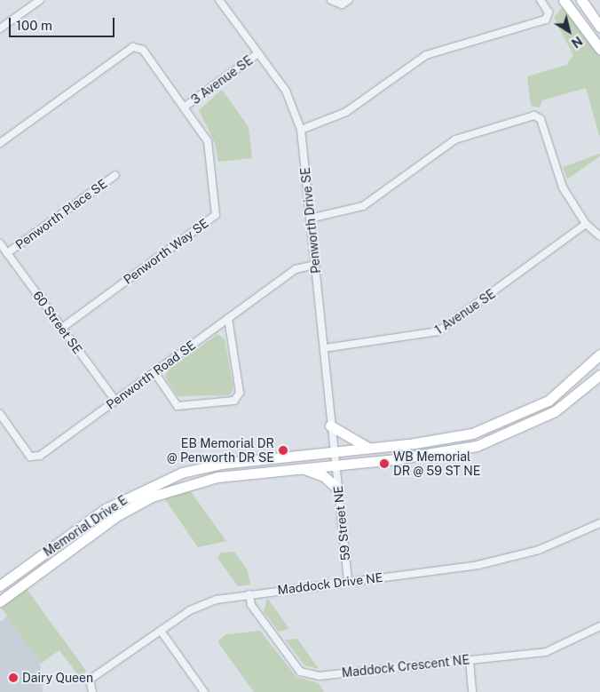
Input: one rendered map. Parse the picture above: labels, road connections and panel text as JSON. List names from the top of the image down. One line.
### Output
{"streets":{"main road":["Memorial Drive E"],"street":["3 Avenue SE","Penworth Place SE","Penworth Drive SE","Penworth Way SE","1 Avenue SE","60 Street SE","Penworth Road SE","59 Street NE","Maddock Drive NE","Maddock Crescent NE"]},"crossings":[["3 Avenue SE","Penworth Drive SE"],["3 Avenue SE","Penworth Way SE"],["Penworth Place SE","60 Street SE"],["Penworth Drive SE","1 Avenue SE"],["Penworth Drive SE","Penworth Road SE"],["Penworth Drive SE","59 Street NE"],["Penworth Drive SE","Memorial Drive E"],["Penworth Way SE","60 Street SE"],["60 Street SE","Penworth Road SE"],["59 Street NE","Memorial Drive E"],["59 Street NE","Maddock Drive NE"],["Maddock Drive NE","Maddock Crescent NE"]],"places":["EB Memorial DR @ Penworth DR SE","WB Memorial DR @ 59 ST NE","Dairy Queen"],"scale_bar":"100 m","north":"bottom right"}
